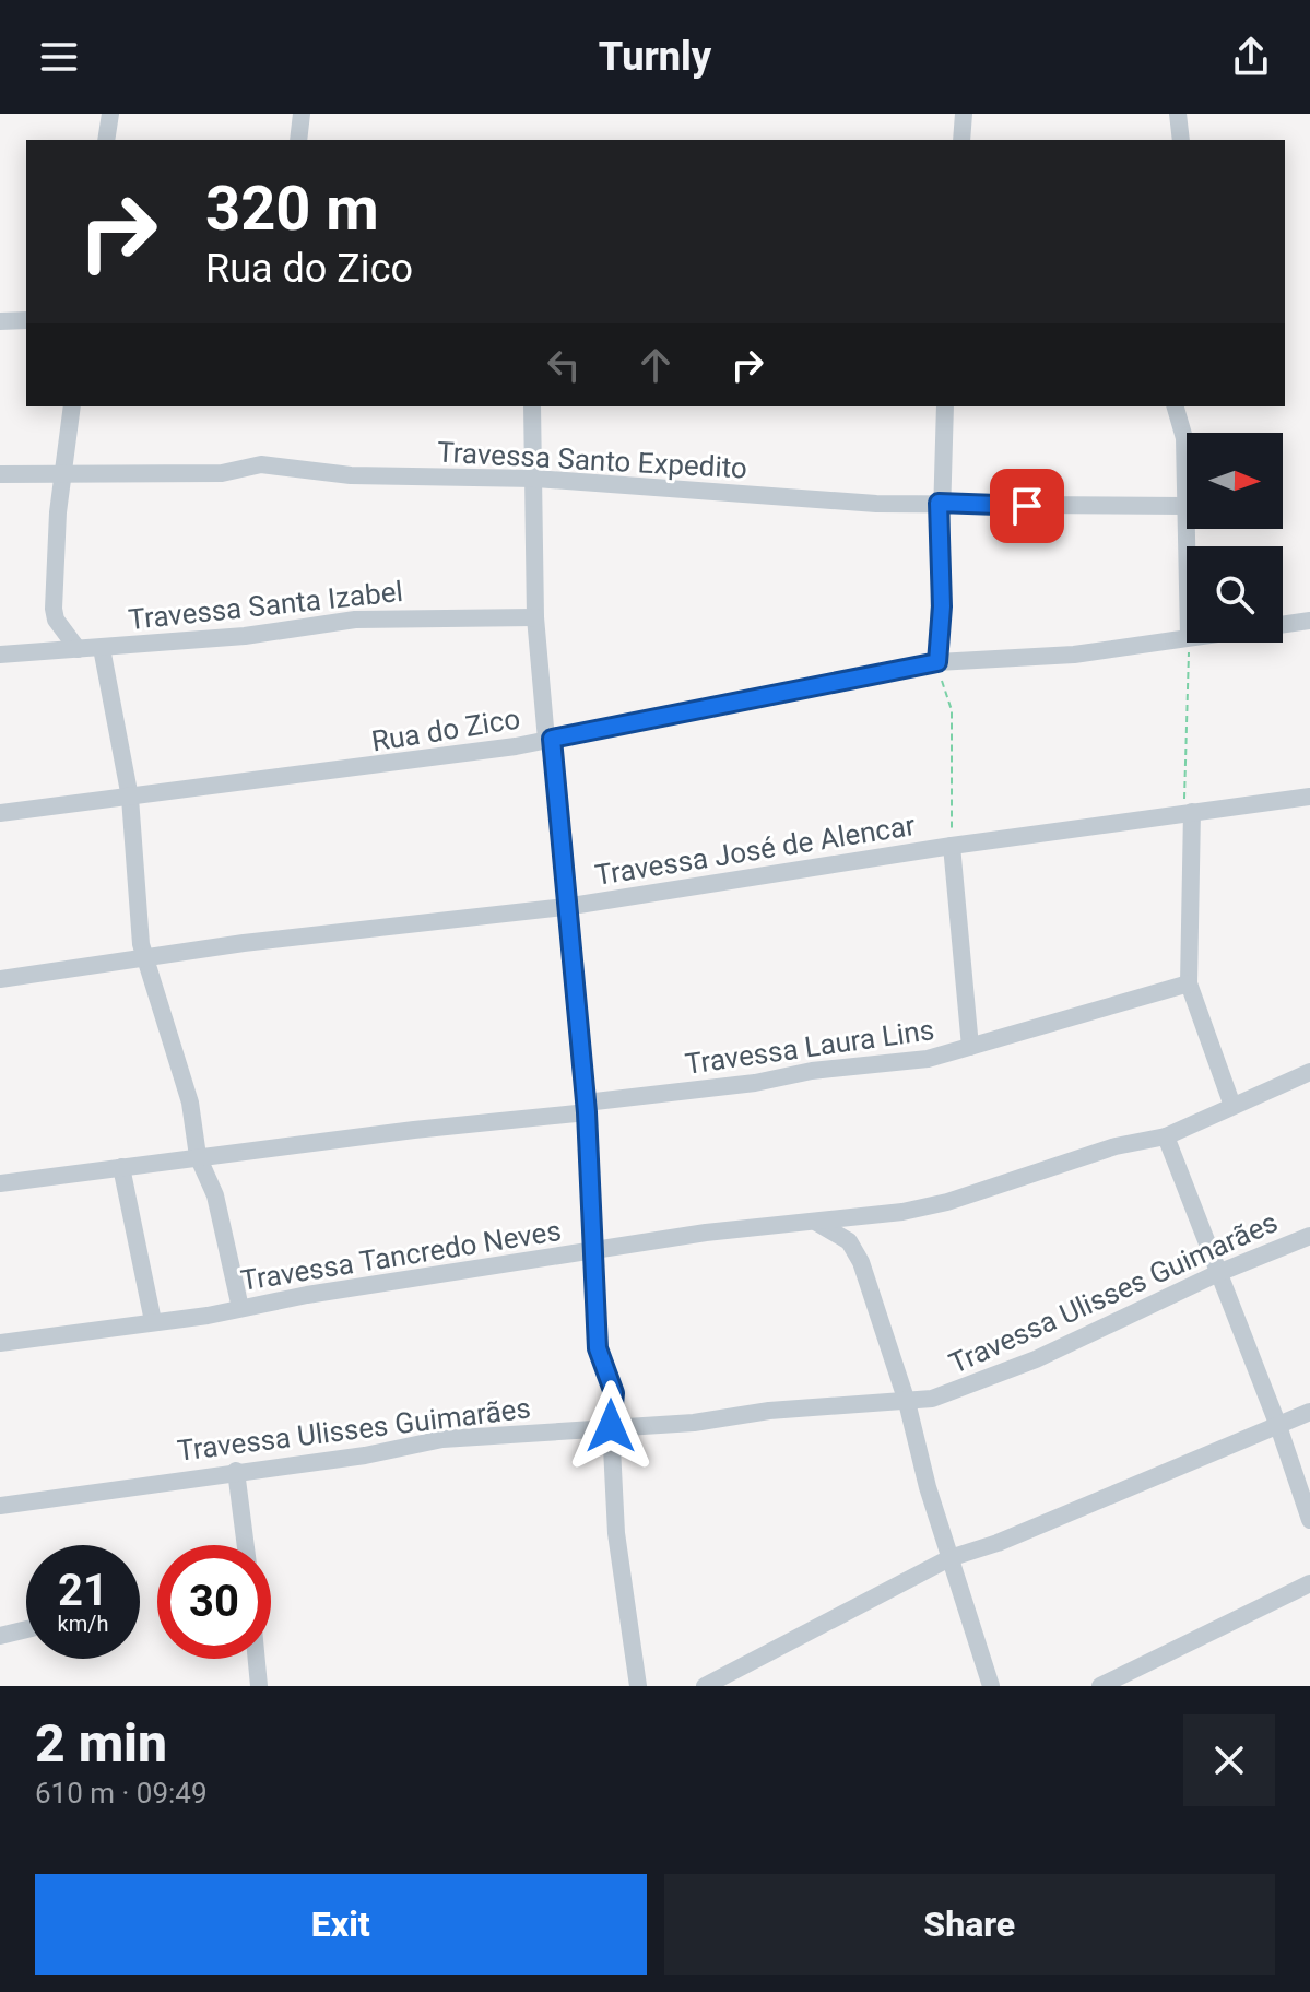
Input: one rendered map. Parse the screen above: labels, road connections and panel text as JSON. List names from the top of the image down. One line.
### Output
{"streets":{"street":["Travessa Santo Expedito","Travessa Santa Izabel","Rua do Zico","Travessa José de Alencar","Travessa Laura Lins","Travessa Tancredo Neves","Travessa Ulisses Guimarães"]},"north":"right","page":{"header":"Turnly","turn":["320 m","Rua do Zico"],"speed":"21 km/h","limit":"30","heading":["2 min","610 m · 09:49"],"buttons":["Exit","Share"]}}
